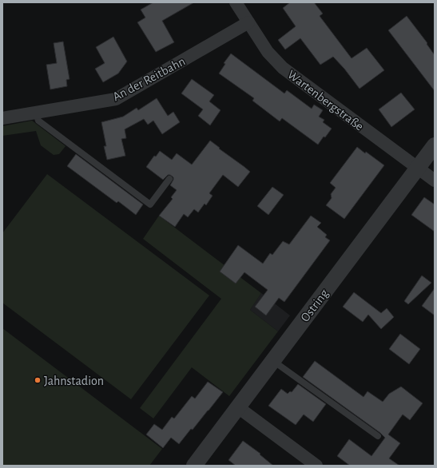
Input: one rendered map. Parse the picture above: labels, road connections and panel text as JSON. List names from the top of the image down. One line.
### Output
{"streets":{"street":["An der Reitbahn","Wartenbergstraße","Ostring"]},"crossings":[["An der Reitbahn","Wartenbergstraße"],["Wartenbergstraße","Ostring"]],"places":["Jahnstadion"]}
